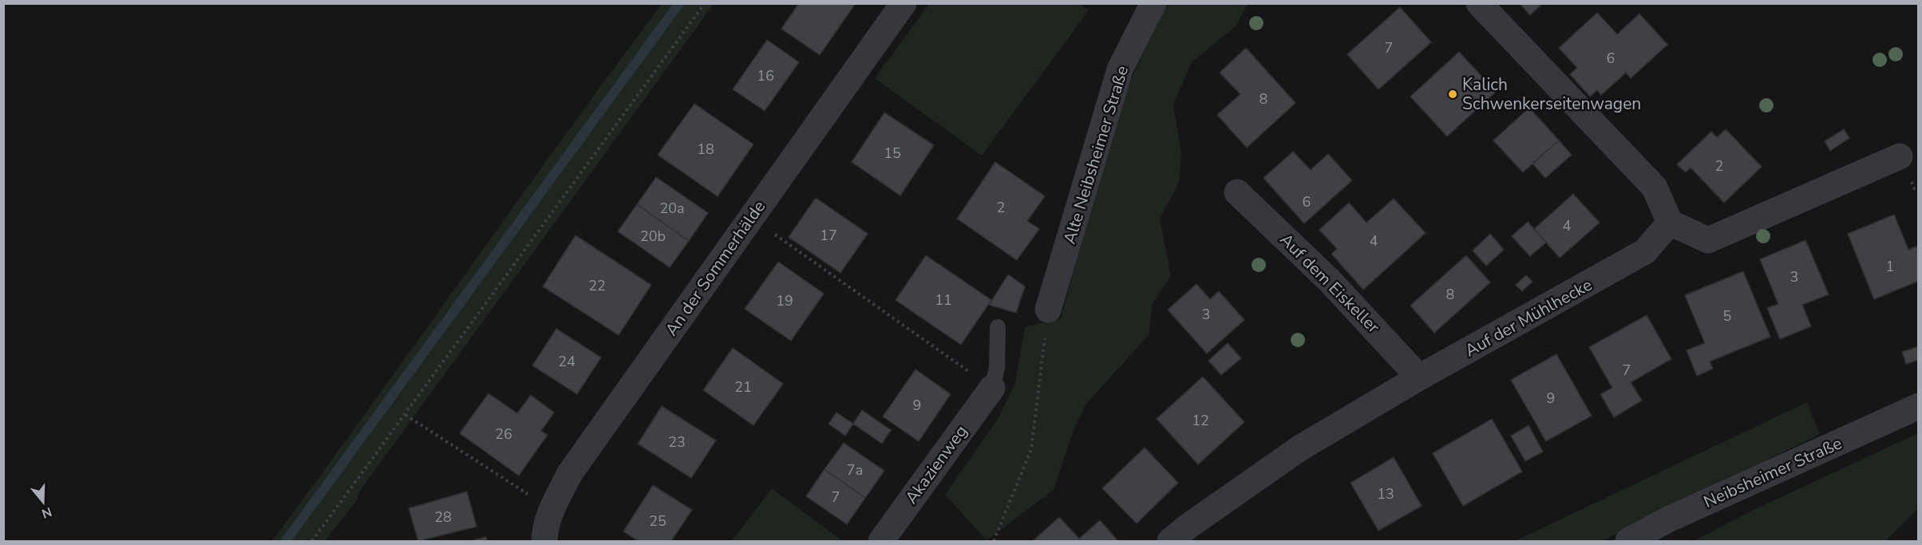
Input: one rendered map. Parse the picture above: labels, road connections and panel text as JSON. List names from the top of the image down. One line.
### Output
{"streets":{"street":["Alte Neibsheimer Straße","An der Sommerhälde","Auf dem Eiskeller","Auf der Mühlhecke","Akazienweg","Neibsheimer Straße"]},"crossings":[["Auf dem Eiskeller","Auf der Mühlhecke"]],"places":["Kalich Schwenkerseitenwagen"],"house_numbers":["7","6","16","8","18","15","2","6","2","20a","4","17","20b","4","1","3","22","8","11","19","3","5","24","7","21","9","9","12","26","23","7a","13","7","28","25"],"north":"bottom"}
